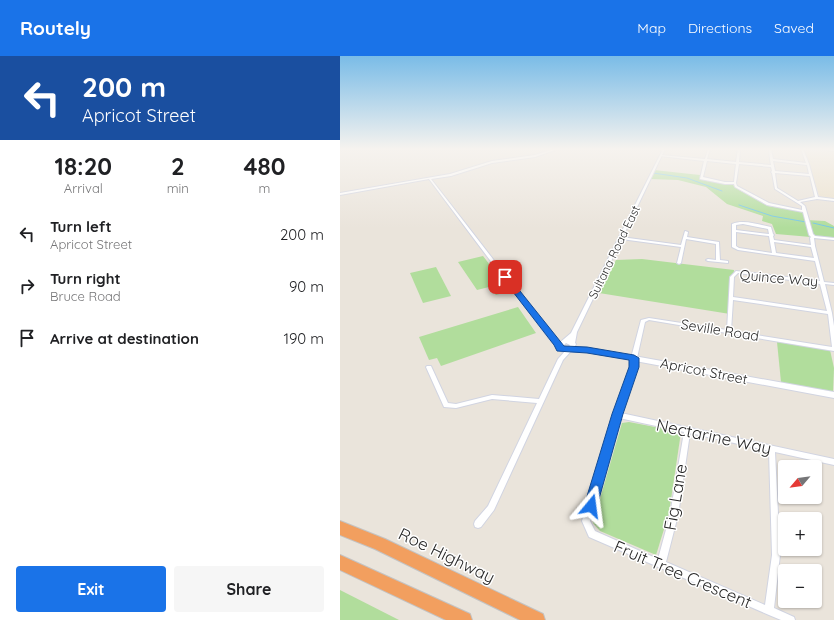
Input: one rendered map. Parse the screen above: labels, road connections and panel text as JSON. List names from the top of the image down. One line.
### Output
{"streets":{"highway":["Roe Highway"],"street":["Sultana Road East","Quince Way","Seville Road","Apricot Street","Nectarine Way","Fig Lane","Fruit Tree Crescent"]},"crossings":[["Sultana Road East","Apricot Street"],["Quince Way","Seville Road"],["Seville Road","Apricot Street"],["Seville Road","Fruit Tree Crescent"],["Apricot Street","Fruit Tree Crescent"],["Nectarine Way","Fig Lane"],["Nectarine Way","Fruit Tree Crescent"],["Fig Lane","Fruit Tree Crescent"]],"north":"bottom left","page":{"header":"Routely","nav":["Map","Directions","Saved"],"turn":["200 m","Apricot Street"],"eta":["18:20","Arrival","2","min","480","m"],"list":[{"name":"Turn left","note":"Apricot Street","value":"200 m"},{"name":"Turn right","note":"Bruce Road","value":"90 m"},{"name":"Arrive at destination","value":"190 m"}],"map_buttons":["+","−"],"buttons":["Exit","Share"]}}
